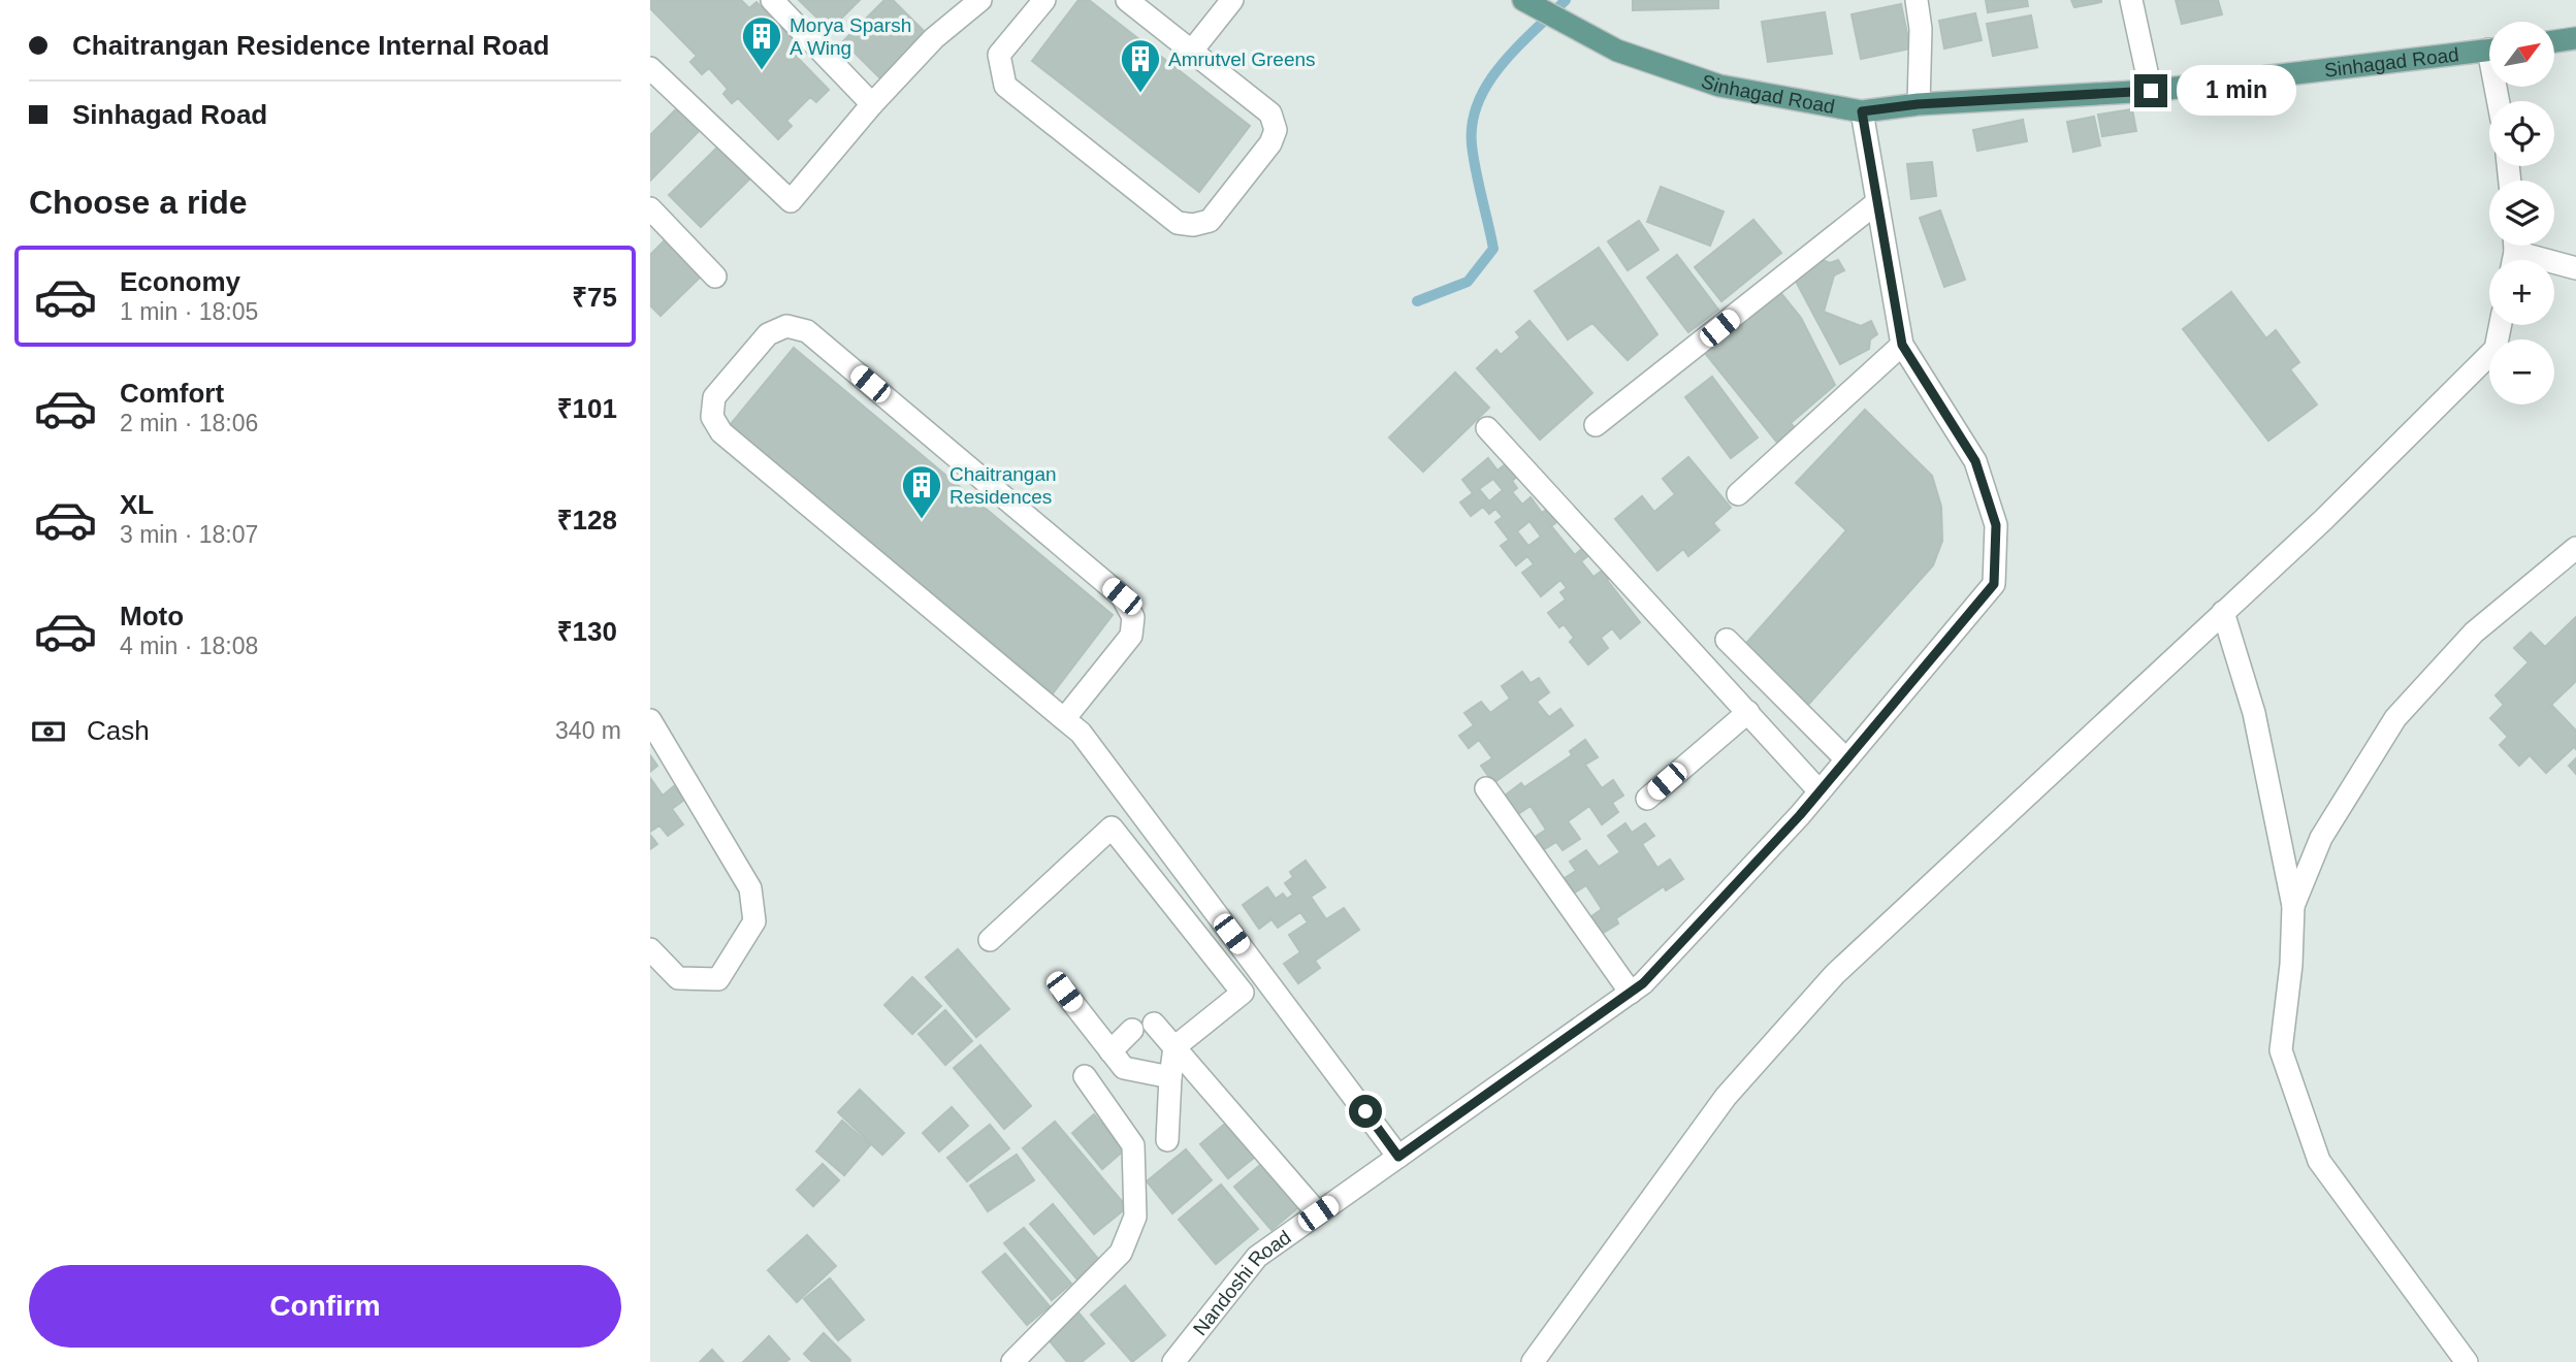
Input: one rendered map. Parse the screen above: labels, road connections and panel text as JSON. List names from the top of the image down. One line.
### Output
{"streets":{"main road":["Sinhagad Road"],"street":["Nandoshi Road"]},"crossings":[["Sinhagad Road","Nandoshi Road"]],"places":{"building":["Morya Sparsh A Wing","Amrutvel Greens","Chaitrangan Residences"]},"north":"top right","page":{"banner":["Chaitrangan Residence Internal Road","Sinhagad Road"],"map_buttons":["+","−"],"bubble":"1 min","heading":"Choose a ride","list":[{"name":"Economy","note":"1 min · 18:05","value":"₹75"},{"name":"Comfort","note":"2 min · 18:06","value":"₹101"},{"name":"XL","note":"3 min · 18:07","value":"₹128"},{"name":"Moto","note":"4 min · 18:08","value":"₹130"}],"pay":["Cash","340 m"],"buttons":"Confirm"}}
